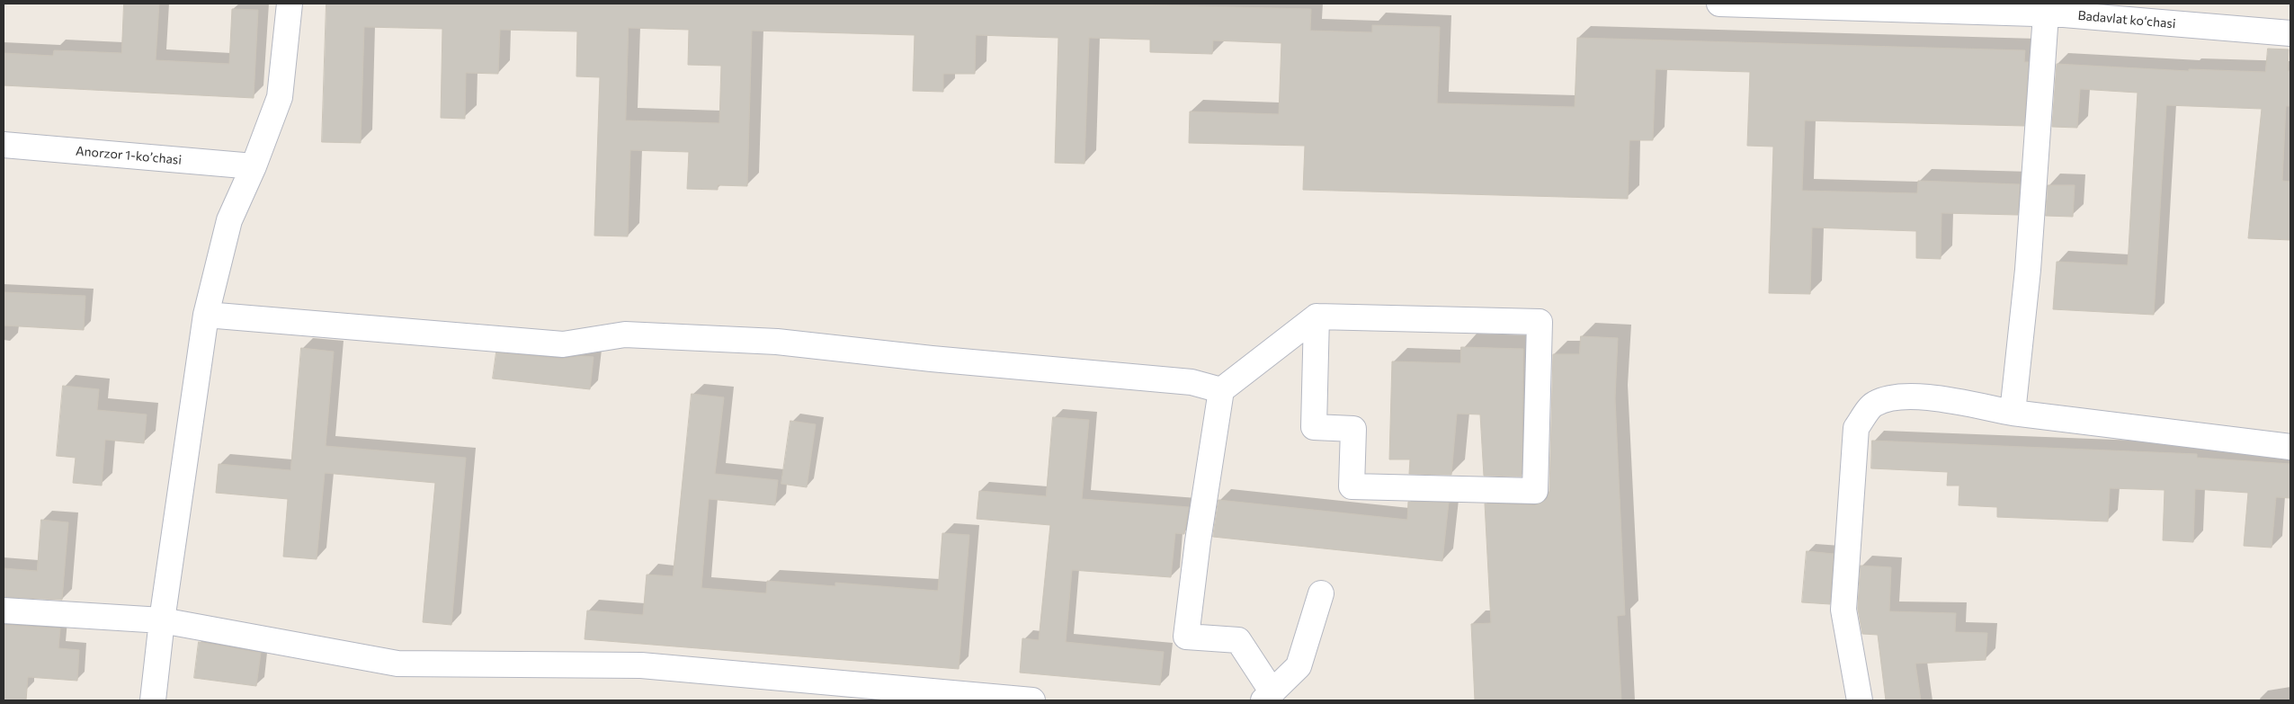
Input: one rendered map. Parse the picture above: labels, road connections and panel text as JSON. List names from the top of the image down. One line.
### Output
{"streets":{"street":["Badavlat koʻchasi","Аnorzor 1-koʼchasi"]}}
